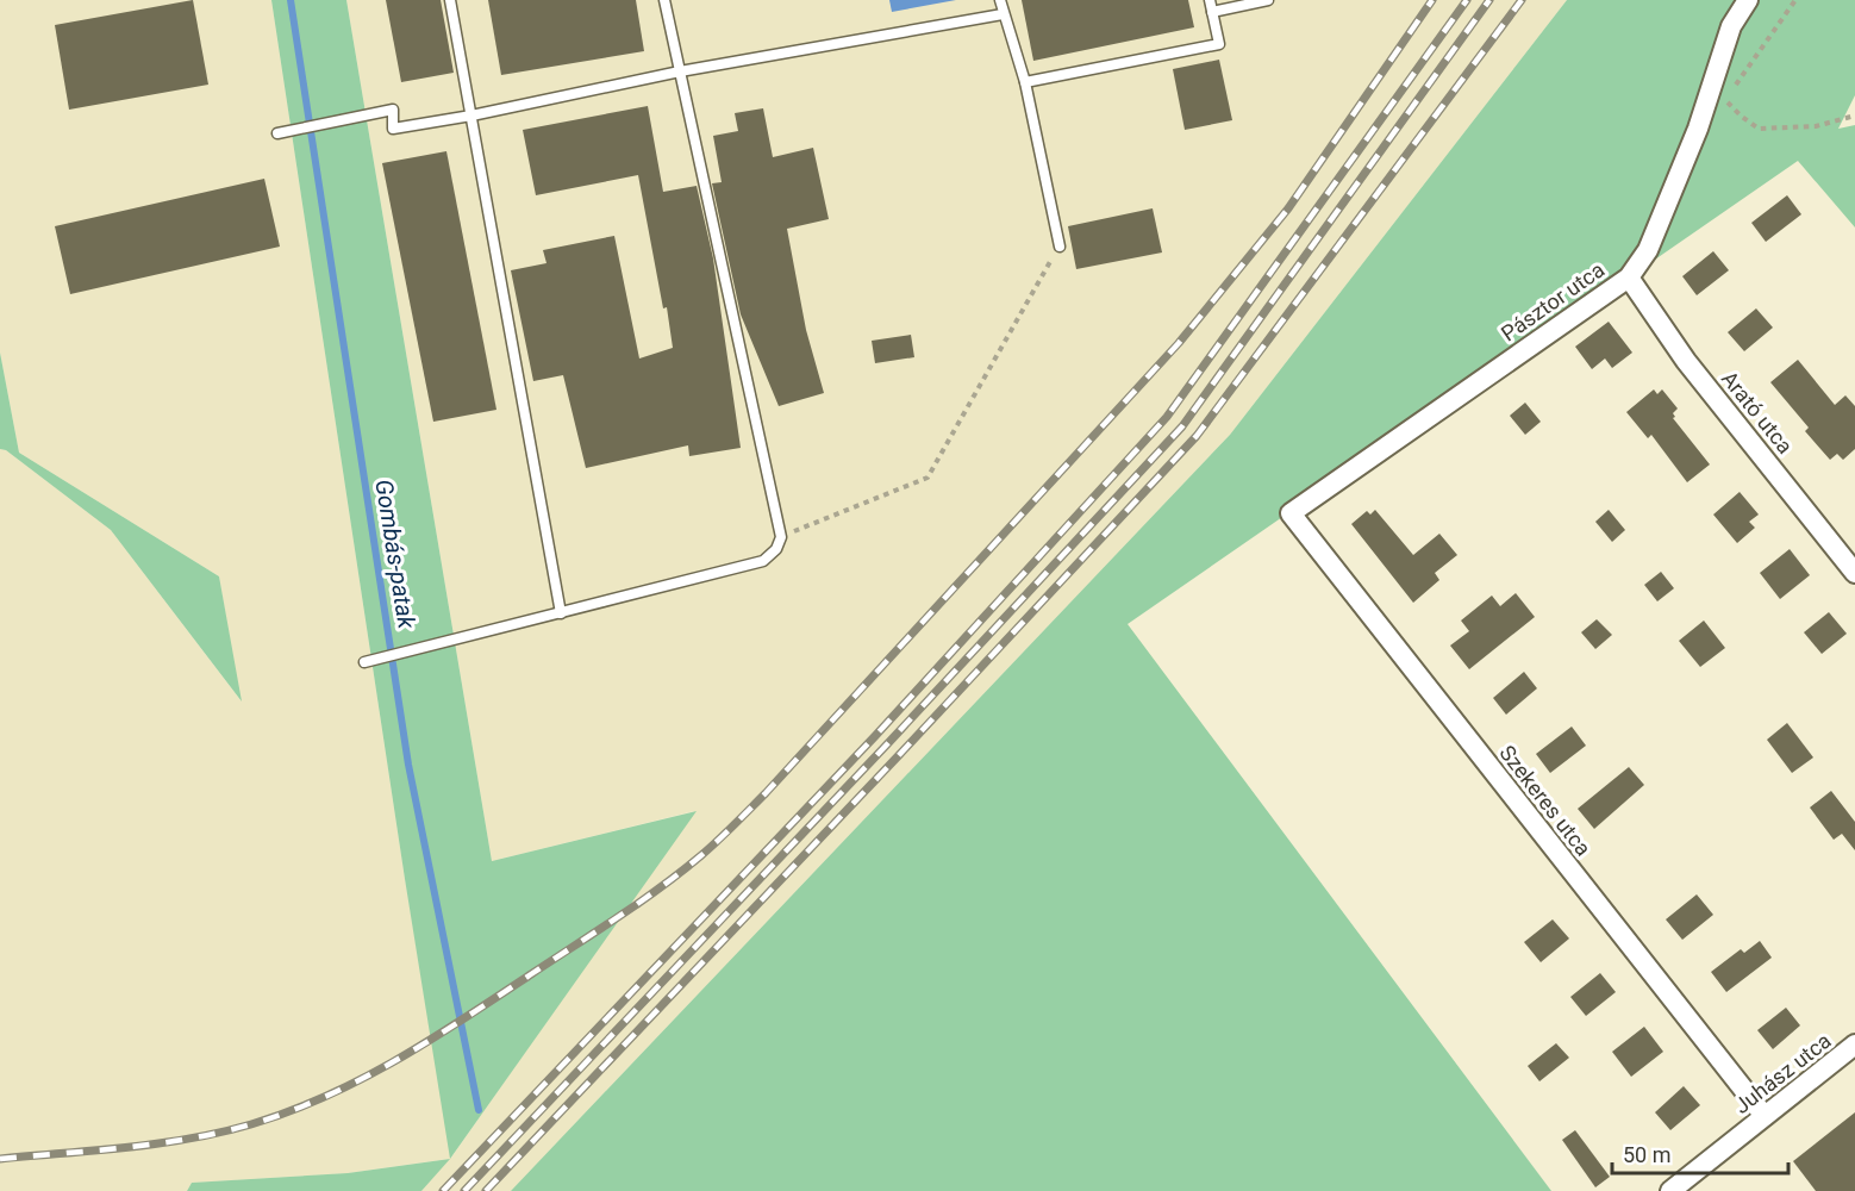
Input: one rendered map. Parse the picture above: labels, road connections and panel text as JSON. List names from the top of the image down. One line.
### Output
{"streets":{"street":["Pásztor utca","Arató utca","Szekeres utca","Juhász utca"]},"crossings":[["Pásztor utca","Arató utca"],["Pásztor utca","Szekeres utca"],["Szekeres utca","Juhász utca"]],"water":["Gombás-patak"],"scale_bar":"50 m"}
